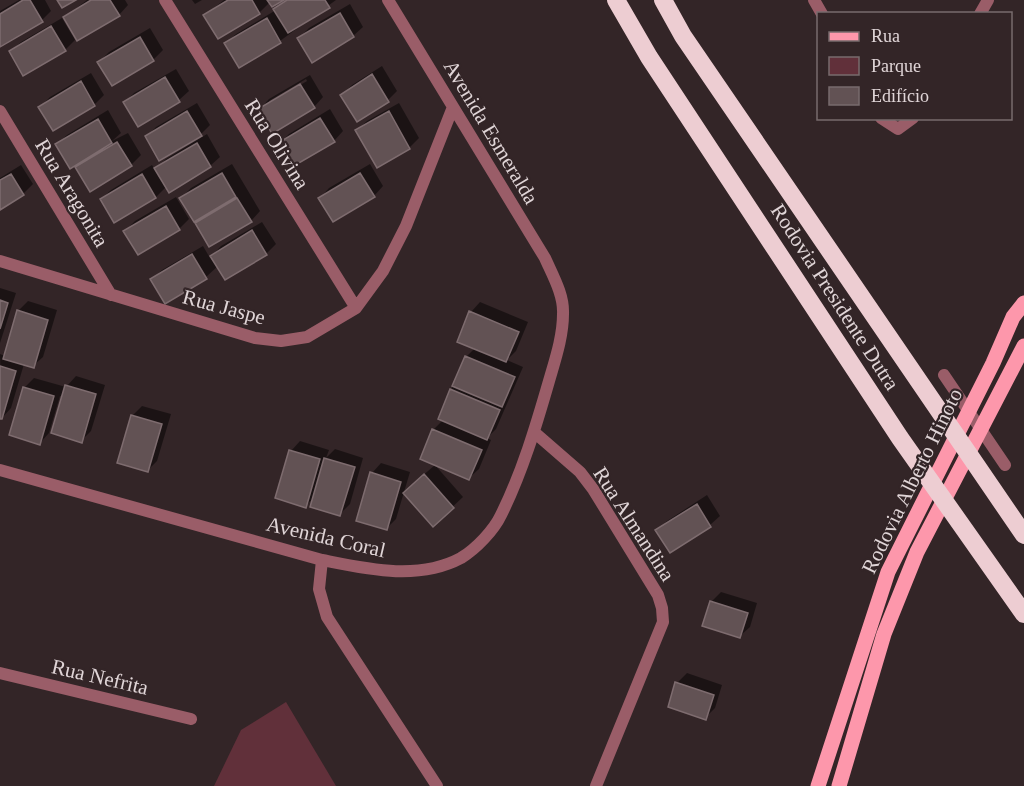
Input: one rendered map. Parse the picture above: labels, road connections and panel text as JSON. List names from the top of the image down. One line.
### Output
{"streets":{"highway":["Rodovia Presidente Dutra"],"main road":["Rodovia Alberto Hinoto"],"street":["Avenida Esmeralda","Rua Olivina","Rua Aragonita","Rua Jaspe","Rua Almandina","Avenida Coral","Rua Nefrita"]},"crossings":[["Avenida Esmeralda","Rua Jaspe"],["Avenida Esmeralda","Avenida Coral"],["Rua Olivina","Rua Jaspe"],["Rua Aragonita","Rua Jaspe"],["Rua Almandina","Avenida Coral"]],"legend":["Rua","Parque","Edifício"]}
